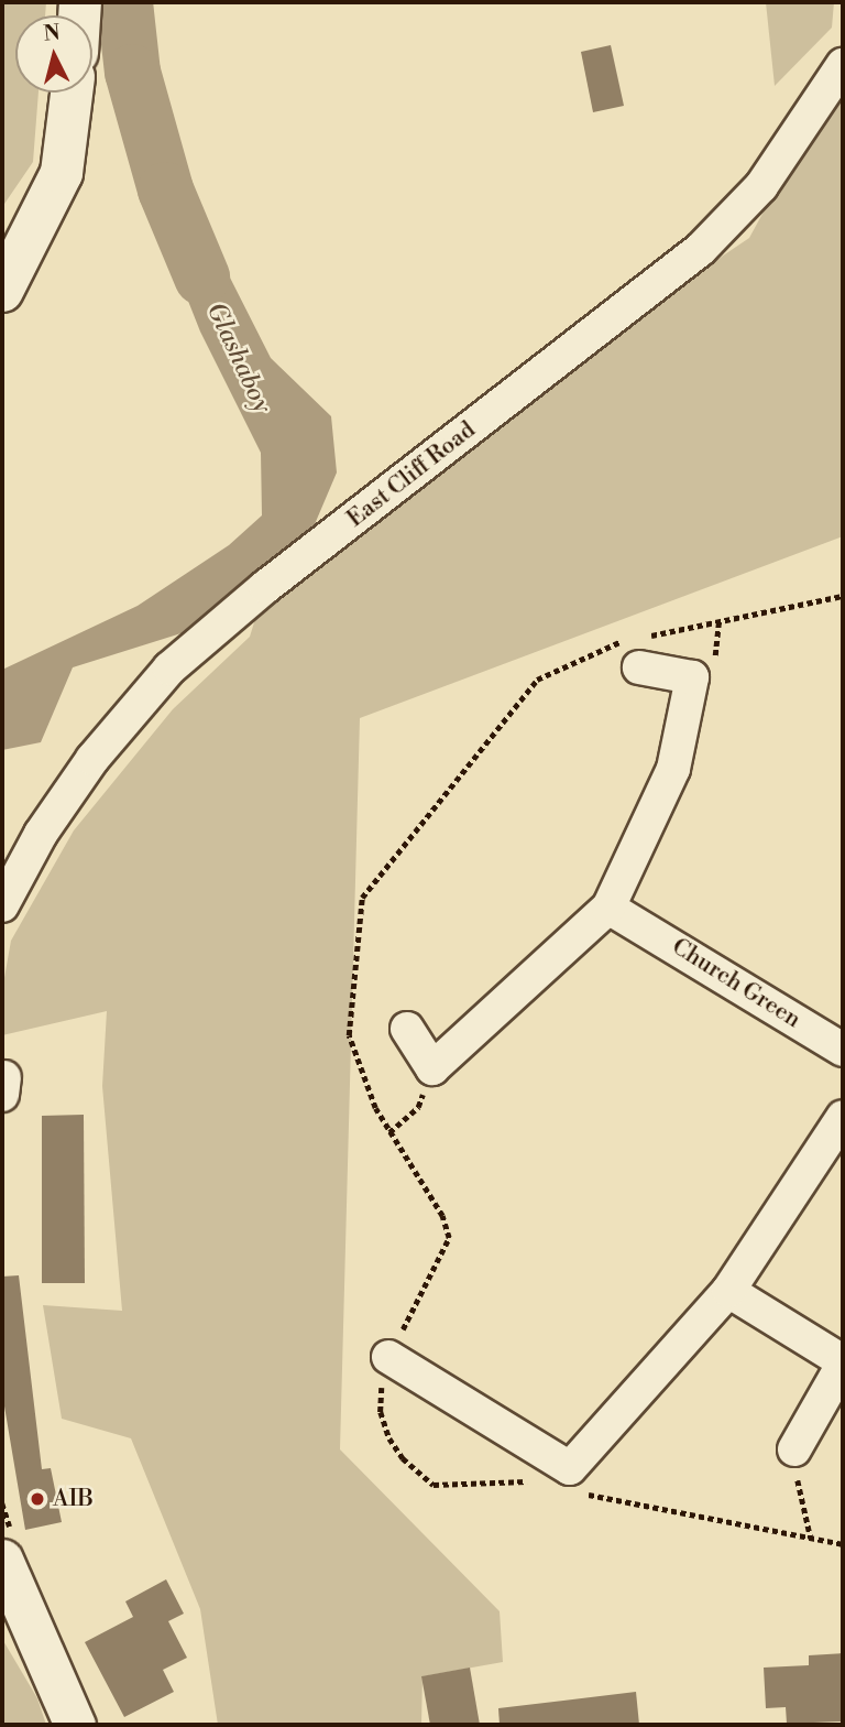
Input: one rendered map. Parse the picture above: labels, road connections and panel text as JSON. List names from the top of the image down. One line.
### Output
{"streets":{"street":["East Cliff Road","Church Green"]},"water":["Glashaboy"],"places":["AIB"],"north":"top"}
